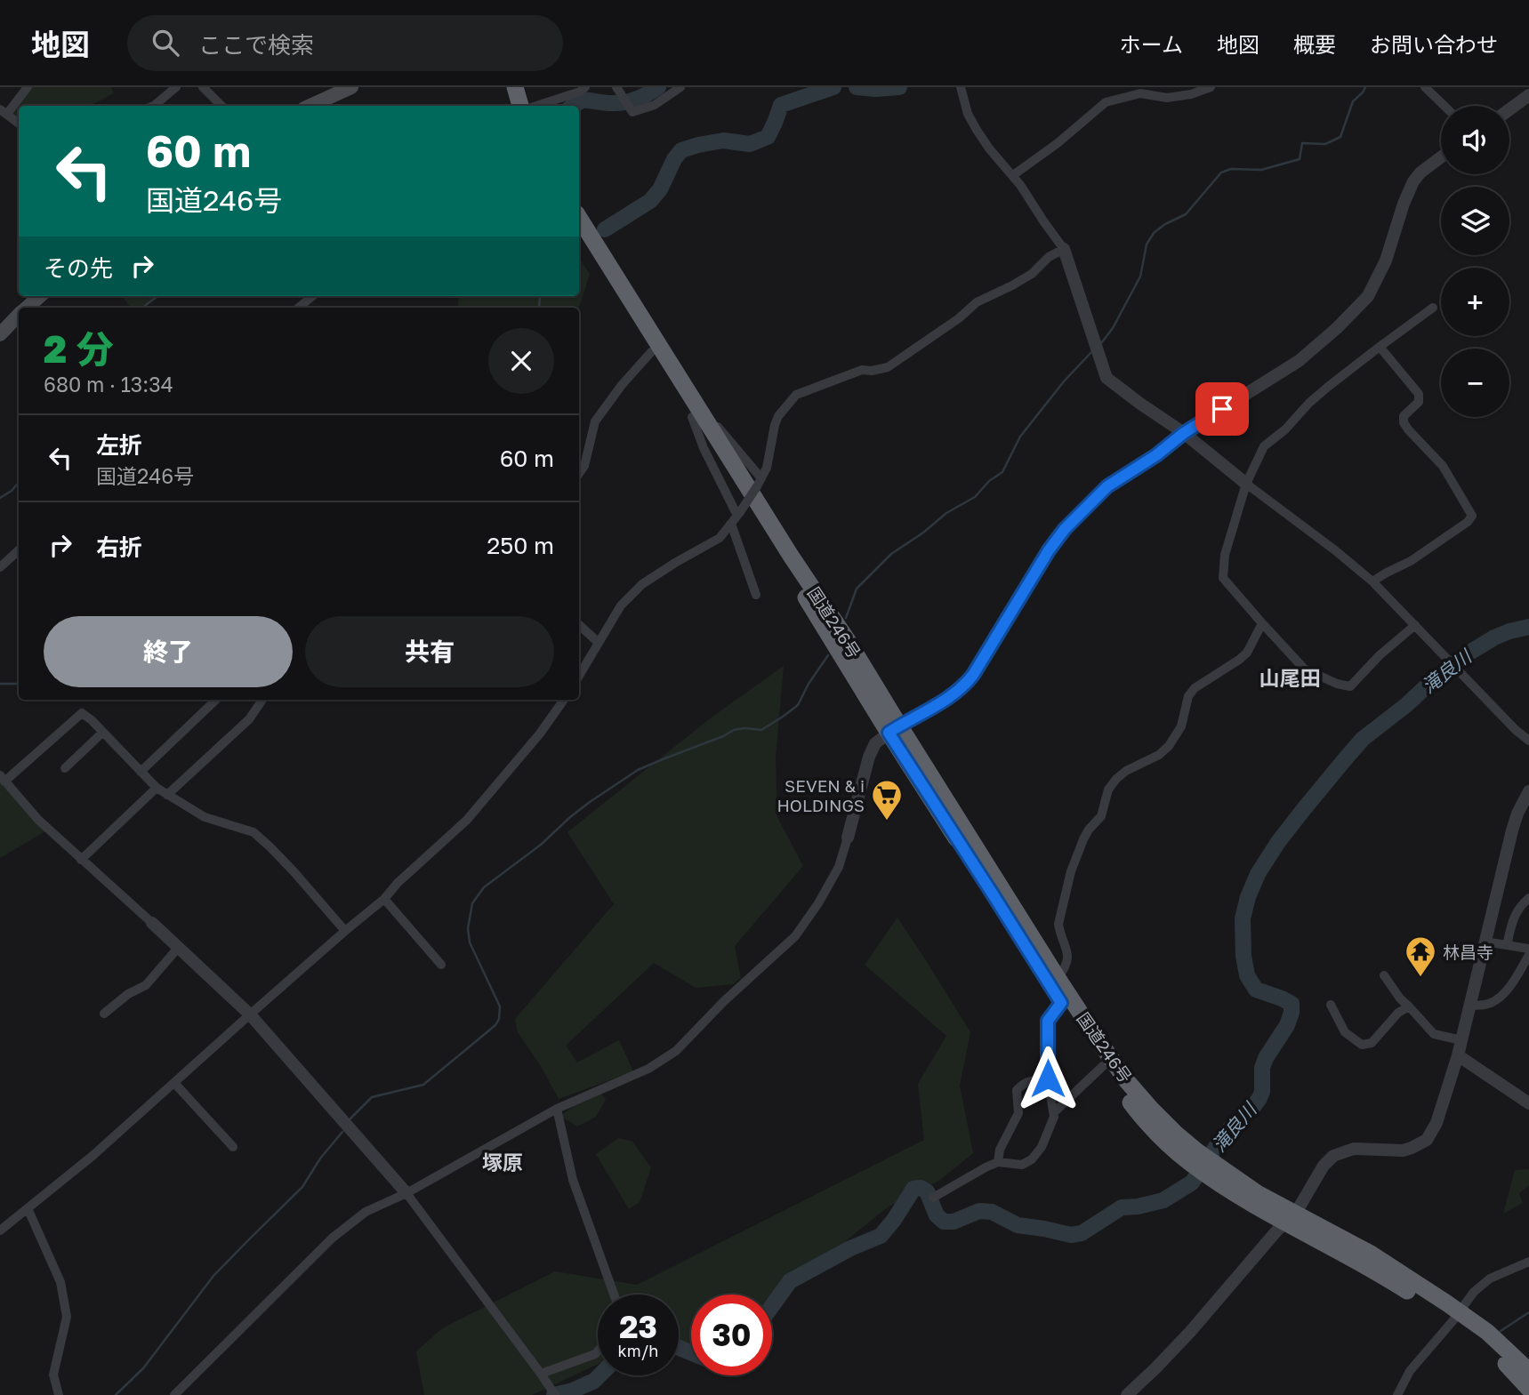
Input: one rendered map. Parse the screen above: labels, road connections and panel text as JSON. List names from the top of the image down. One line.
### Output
{"streets":{"highway":["国道246号"]},"districts":["山尾田","塚原"],"water":["滝良川"],"places":{"supermarket":["SEVEN & i HOLDINGS"],"temple":["林昌寺"]},"page":{"header":"地図","search":"ここで検索","nav":["ホーム","地図","概要","お問い合わせ"],"map_buttons":["+","−"],"turn":["60 m","国道246号"],"then":"その先","heading":["2 分","680 m · 13:34"],"list":[{"name":"左折","note":"国道246号","value":"60 m"},{"name":"右折","value":"250 m"}],"buttons":["終了","共有"],"speed":"23 km/h","limit":"30"}}
